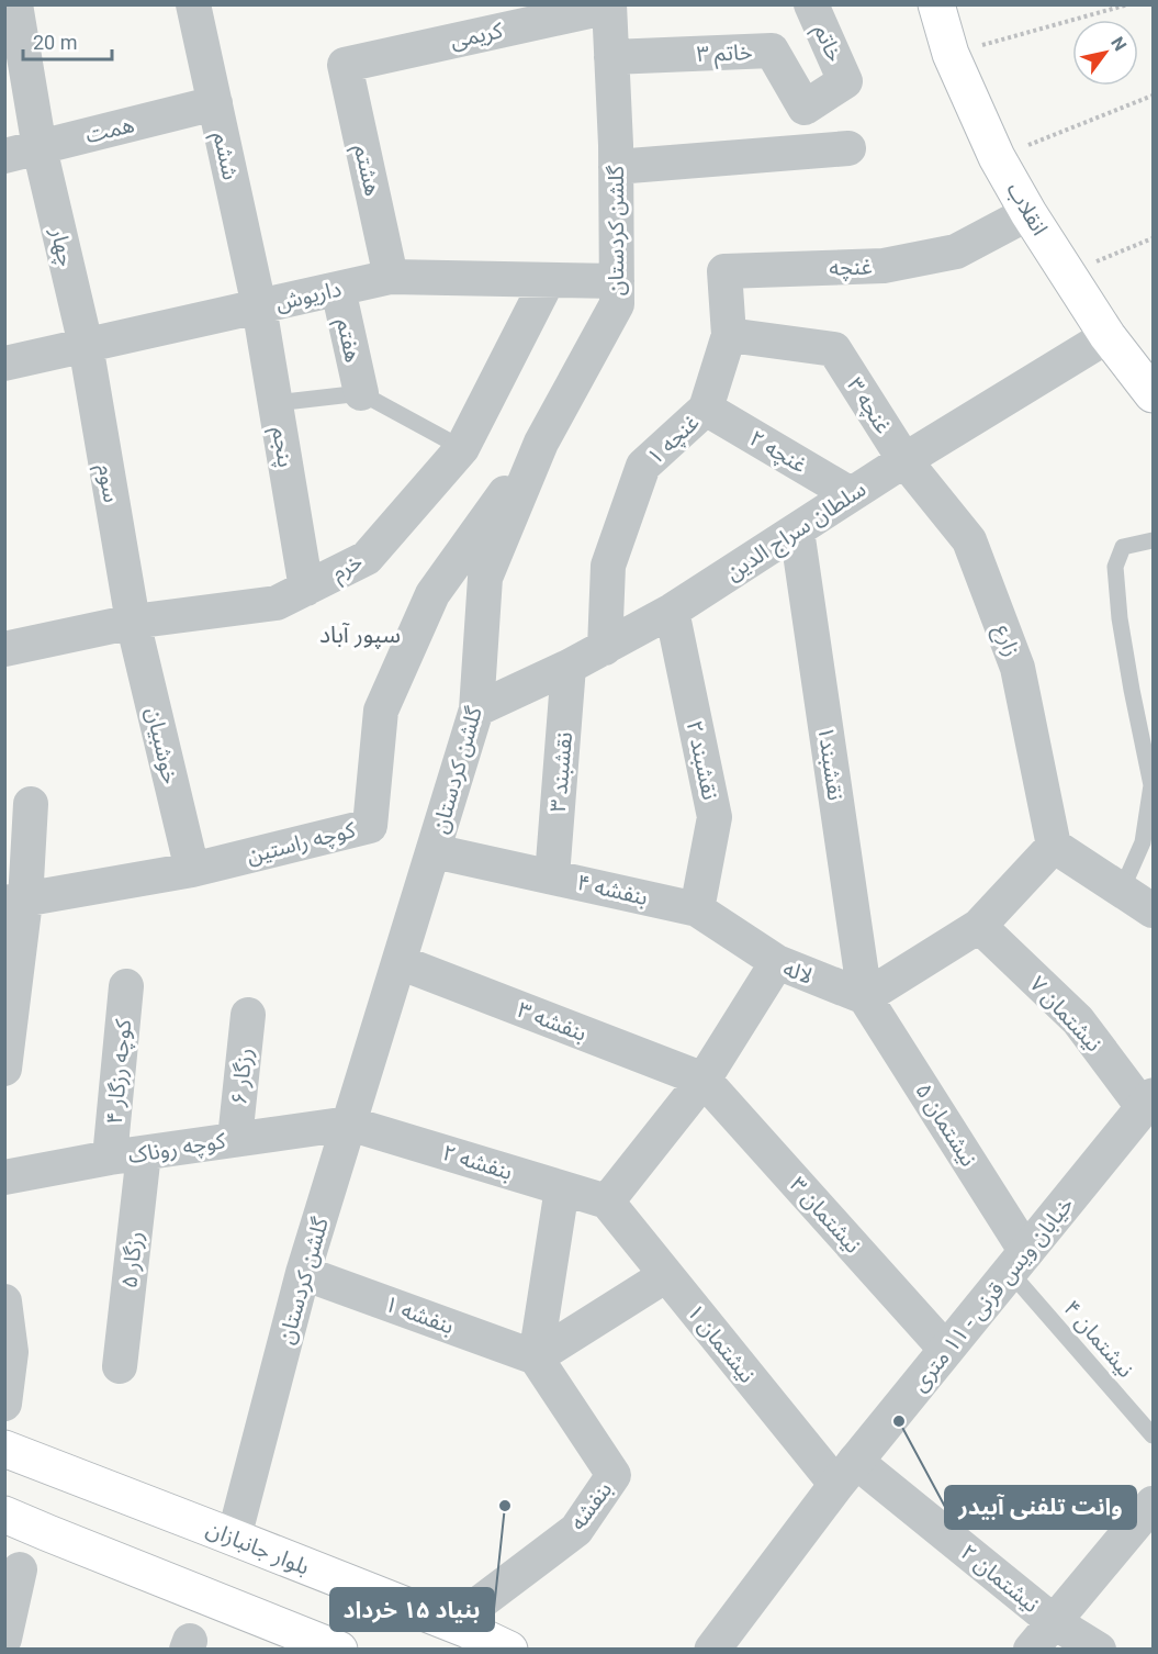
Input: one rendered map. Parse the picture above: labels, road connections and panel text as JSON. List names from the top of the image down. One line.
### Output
{"streets":{"main road":["انقلاب","بلوار جانبازان"],"street":["کریمی","خاتم","خاتم ۳","همت","ششم","هشتم","گلشن کردستان","چهار","غنچه","داریوش","هفتم","غنچه ۳","غنچه ۱","پنجم","غنچه ۲","سوم","سلطان سراج الدین","خرم","زارع","خوشبیان","نقشبند ۲","نقشبند۱","نقشبند ۳","کوچه راستین","بنفشه ۴","لاله","نیشتمان ۷","بنفشه ۳","کوچه رزگار ۴","رزگار ۶","نیشتمان ۵","کوچه روناک","بنفشه ۲","نیشتمان ۳","رزگار ۵","خیابان ویس قرنی - ۱۱ متری","بنفشه ۱","نیشتمان ۱","بنفشه","۲ نیشتمان"],"lane":["نیشتمان ۴"]},"crossings":[["کریمی","هشتم"],["کریمی","گلشن کردستان"],["خاتم","خاتم ۳"],["خاتم ۳","گلشن کردستان"],["همت","ششم"],["همت","چهار"],["ششم","داریوش"],["ششم","پنجم"],["هشتم","داریوش"],["انقلاب","غنچه"],["انقلاب","سلطان سراج الدین"],["گلشن کردستان","داریوش"],["گلشن کردستان","سلطان سراج الدین"],["گلشن کردستان","کوچه راستین"],["گلشن کردستان","بنفشه ۴"],["گلشن کردستان","بنفشه ۳"],["گلشن کردستان","کوچه روناک"],["گلشن کردستان","بنفشه ۲"],["گلشن کردستان","بنفشه ۱"],["گلشن کردستان","بلوار جانبازان"],["چهار","داریوش"],["چهار","سوم"],["غنچه","غنچه ۳"],["غنچه","غنچه ۱"],["داریوش","هفتم"],["داریوش","پنجم"],["داریوش","سوم"],["داریوش","خرم"],["غنچه ۳","غنچه ۱"],["غنچه ۳","سلطان سراج الدین"],["غنچه ۳","زارع"],["غنچه ۱","غنچه ۲"],["غنچه ۱","سلطان سراج الدین"],["پنجم","خرم"],["غنچه ۲","سلطان سراج الدین"],["سوم","خرم"],["سوم","خوشبیان"],["سلطان سراج الدین","زارع"],["سلطان سراج الدین","نقشبند ۲"],["سلطان سراج الدین","نقشبند۱"],["سلطان سراج الدین","نقشبند ۳"],["خرم","خوشبیان"],["خوشبیان","کوچه راستین"],["نقشبند ۲","بنفشه ۴"],["نقشبند۱","لاله"],["نقشبند۱","نیشتمان ۵"],["نقشبند ۳","بنفشه ۴"],["بنفشه ۴","لاله"],["لاله","بنفشه ۳"],["لاله","نیشتمان ۵"],["لاله","بنفشه ۲"],["لاله","نیشتمان ۳"],["لاله","نیشتمان ۱"],["نیشتمان ۷","خیابان ویس قرنی - ۱۱ متری"],["بنفشه ۳","نیشتمان ۳"],["کوچه رزگار ۴","کوچه روناک"],["رزگار ۶","کوچه روناک"],["نیشتمان ۵","خیابان ویس قرنی - ۱۱ متری"],["نیشتمان ۵","نیشتمان ۴"],["کوچه روناک","بنفشه ۲"],["کوچه روناک","رزگار ۵"],["بنفشه ۲","نیشتمان ۱"],["نیشتمان ۳","خیابان ویس قرنی - ۱۱ متری"],["خیابان ویس قرنی - ۱۱ متری","نیشتمان ۴"],["خیابان ویس قرنی - ۱۱ متری","نیشتمان ۱"],["خیابان ویس قرنی - ۱۱ متری","۲ نیشتمان"],["بنفشه ۱","بنفشه"],["نیشتمان ۱","۲ نیشتمان"],["بنفشه","بلوار جانبازان"]],"districts":["سپور آباد"],"places":["وانت تلفنی آبیدر","بنیاد ۱۵ خرداد"],"scale_bar":"20 m","north":"top right"}
